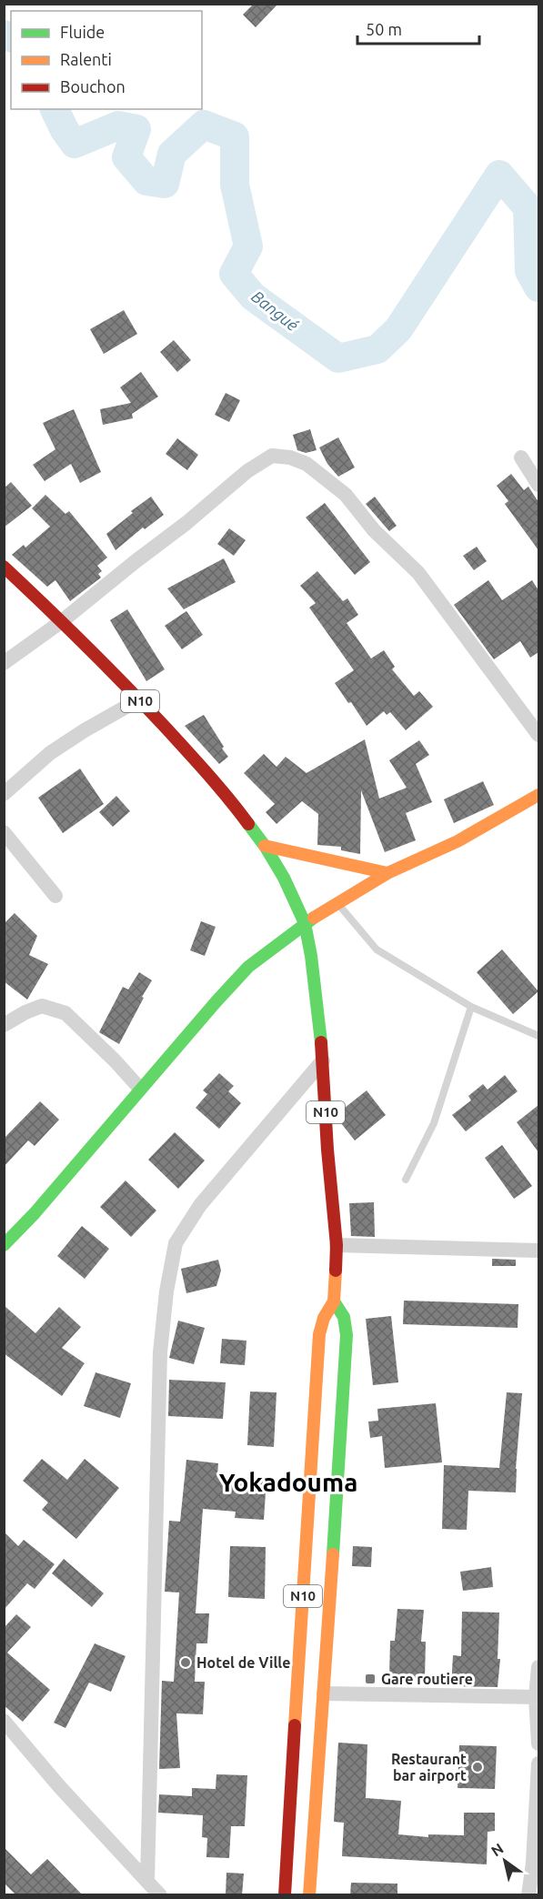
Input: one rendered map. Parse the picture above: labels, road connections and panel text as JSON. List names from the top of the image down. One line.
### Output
{"streets":{"main road":["N10"]},"districts":["Yokadouma"],"water":["Bangué"],"places":{"other":["Hotel de Ville","Restaurant bar airport"],"transit":["Gare routiere"]},"legend":["Fluide","Ralenti","Bouchon"],"scale_bar":"50 m","north":"top left"}
